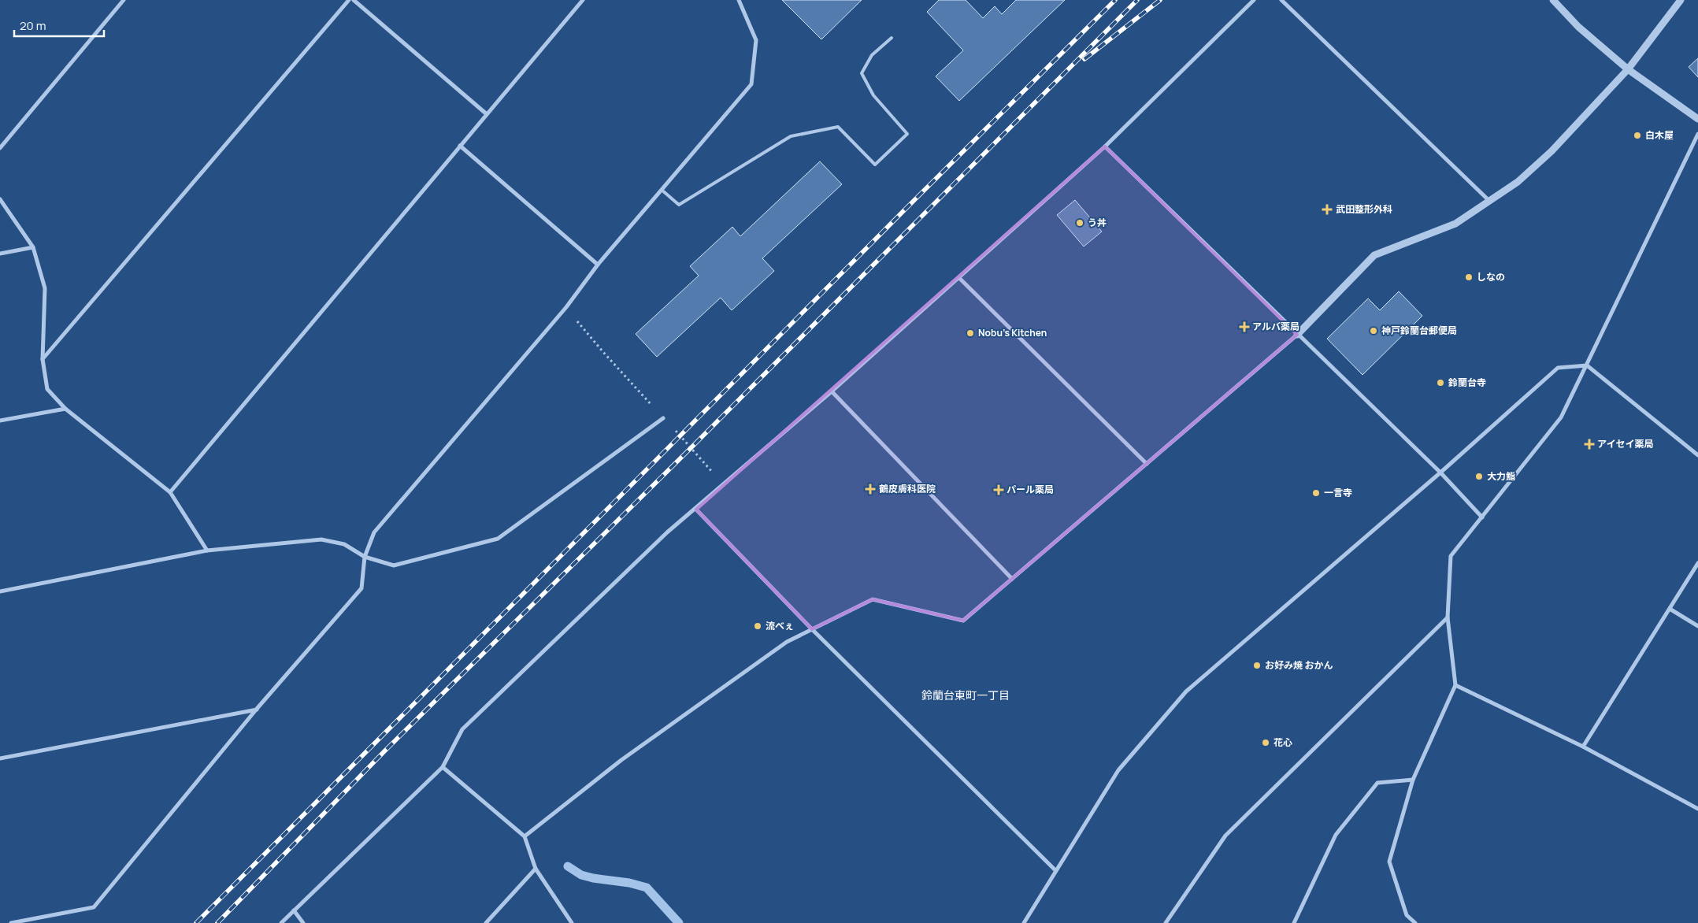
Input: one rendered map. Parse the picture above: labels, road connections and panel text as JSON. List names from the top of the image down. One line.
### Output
{"districts":["鈴蘭台東町一丁目"],"places":{"other":["白木屋","う丼","しなの","神戸鈴蘭台郵便局","Nobu's Kitchen","鈴蘭台寺","大力鮨","一言寺","流べぇ","お好み焼 おかん","花心"],"health":["武田整形外科","アルバ薬局","アイセイ薬局","鶴皮膚科医院","パール薬局"]},"scale_bar":"20 m"}
